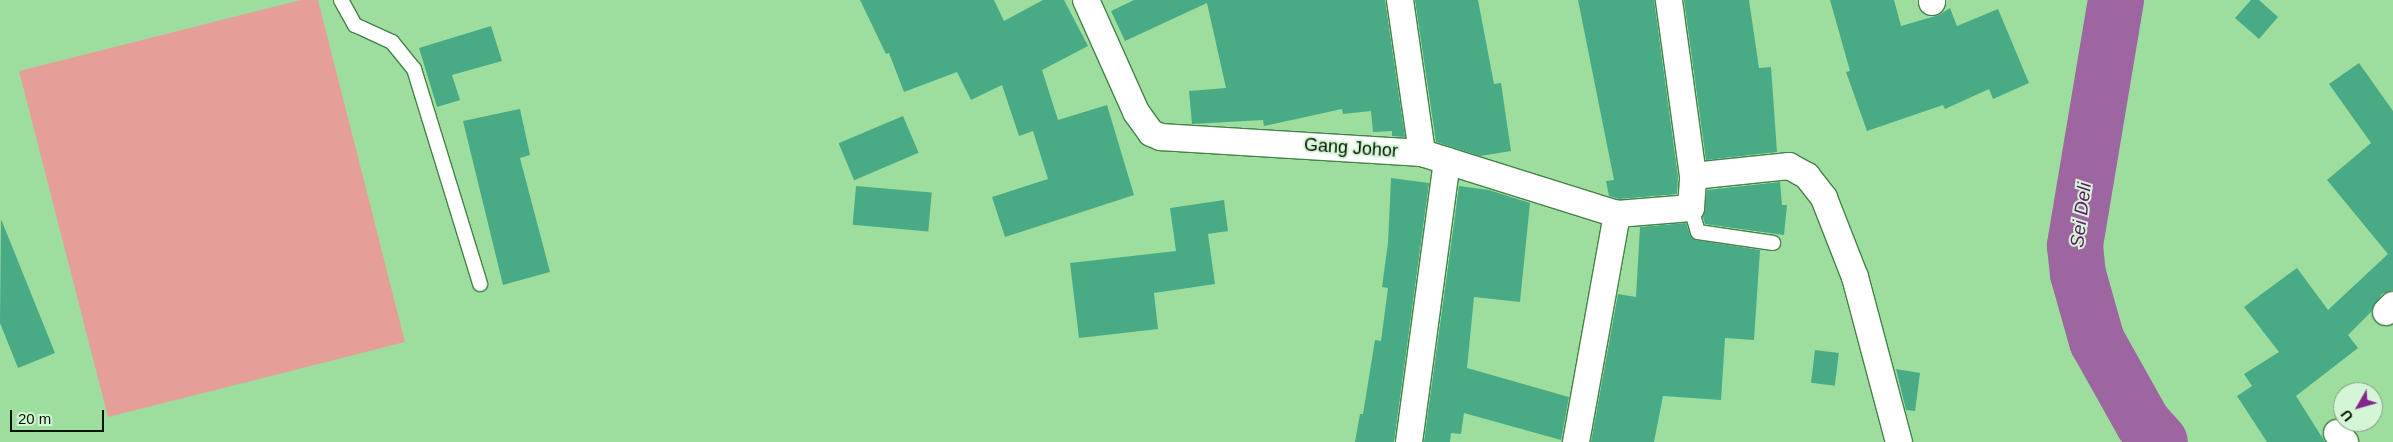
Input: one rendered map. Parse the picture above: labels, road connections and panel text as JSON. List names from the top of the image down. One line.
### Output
{"streets":{"street":["Gang Johor"]},"water":["Sei Deli"],"scale_bar":"20 m","north":"bottom left"}
